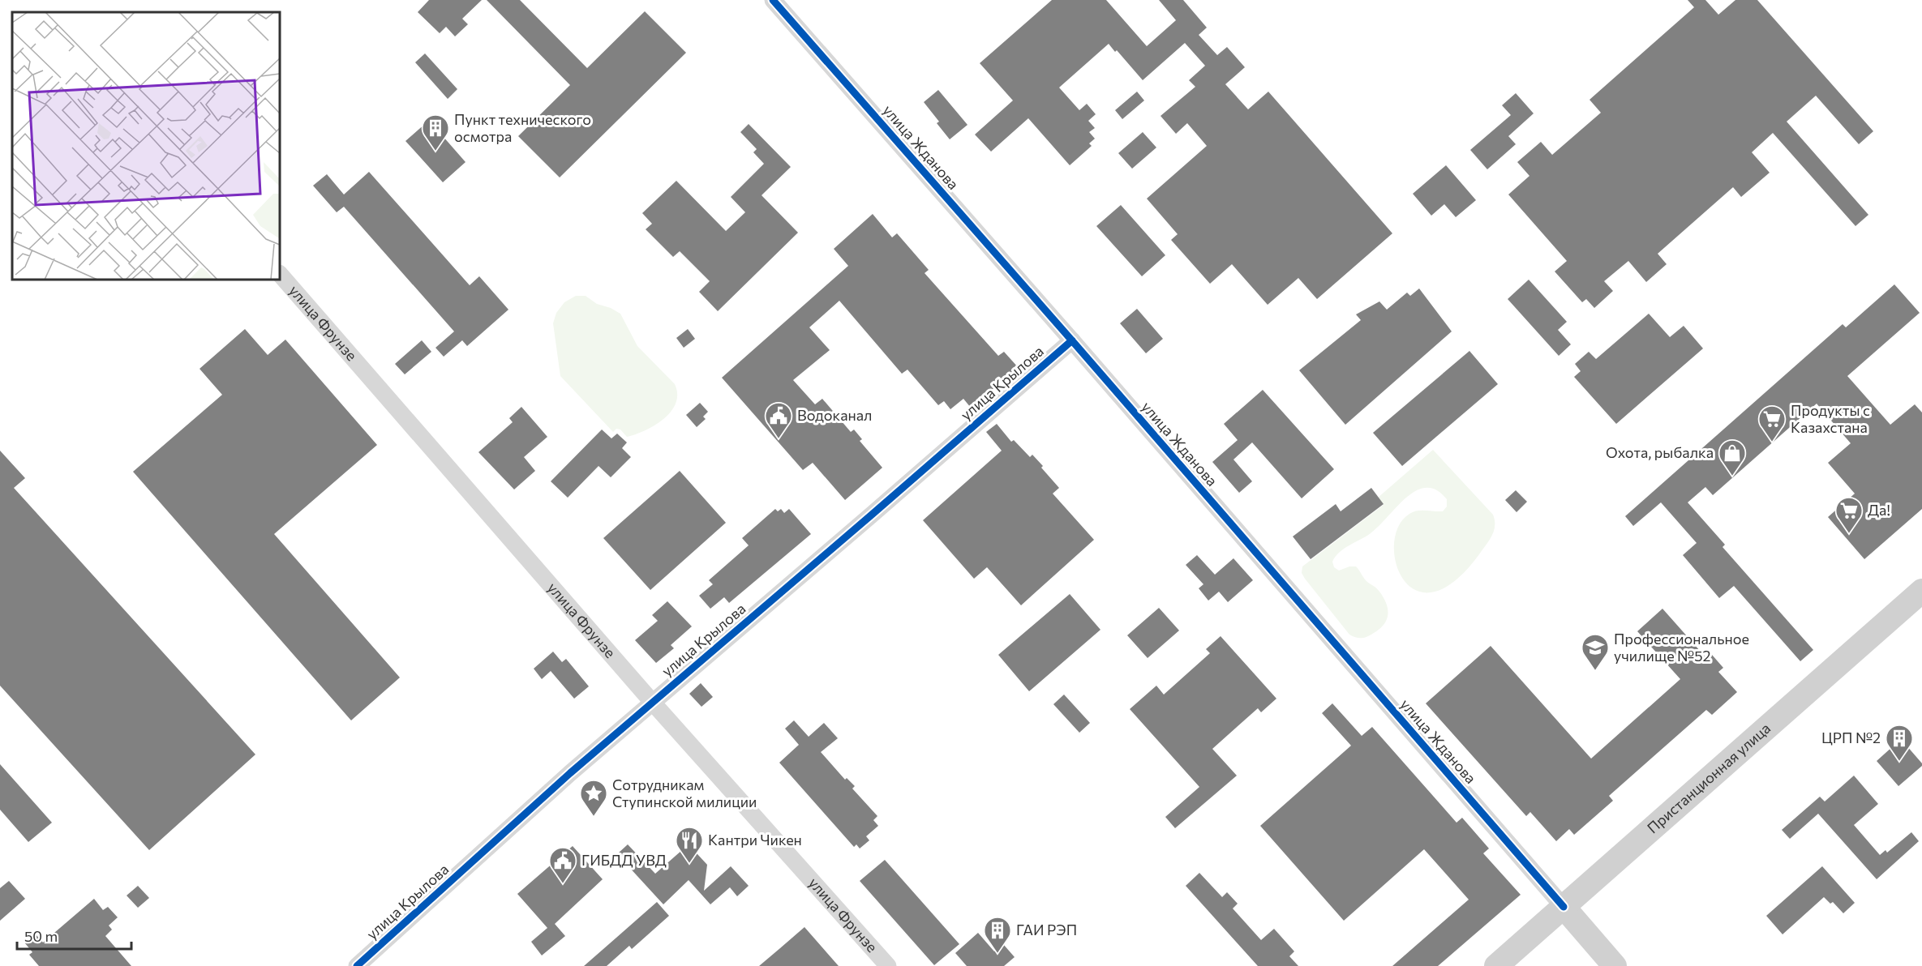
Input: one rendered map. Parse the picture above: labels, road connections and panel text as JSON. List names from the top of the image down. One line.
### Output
{"streets":{"main road":["Пристанционная улица"],"street":["улица Жданова","улица Фрунзе","улица Крылова"]},"crossings":[["улица Жданова","улица Крылова"],["улица Жданова","Пристанционная улица"],["улица Фрунзе","улица Крылова"]],"places":{"building":["Пункт технического осмотра","ЦРП №2","ГАИ РЭП"],"public building":["Водоканал","ГИБДД УВД"],"supermarket":["Продукты с Казахстана","Да!"],"shop":["Охота, рыбалка"],"school or university":["Профессиональное училище №52"],"place":["Сотрудникам Ступинской милиции"],"restaurant":["Кантри Чикен"]},"scale_bar":"50 m"}
